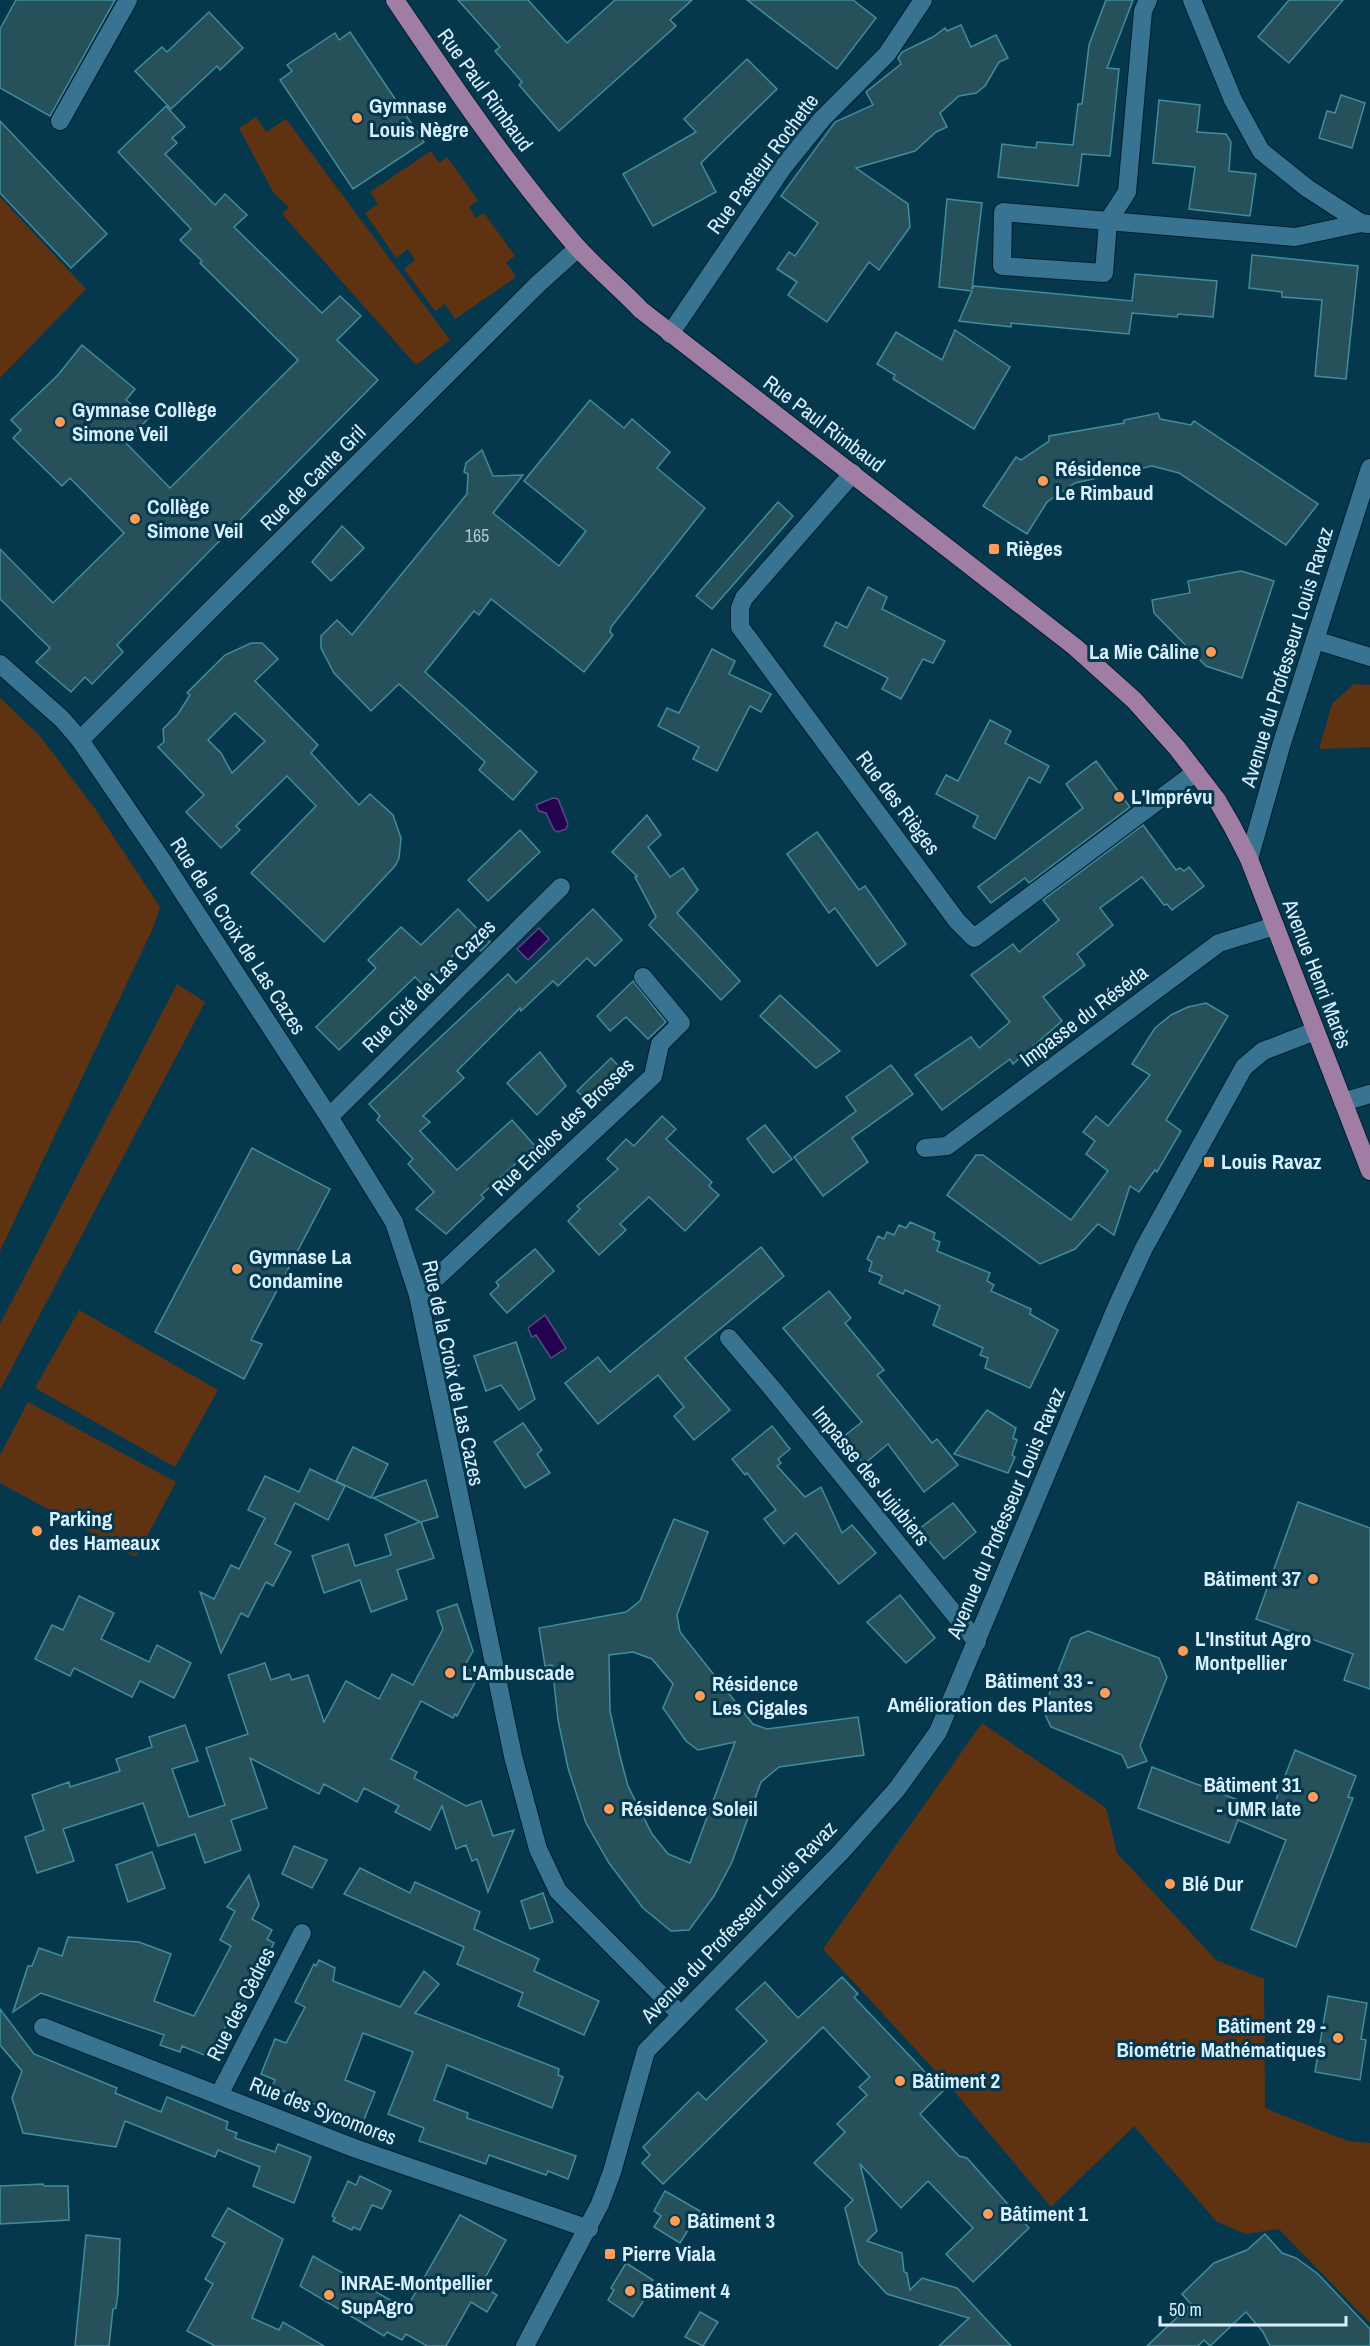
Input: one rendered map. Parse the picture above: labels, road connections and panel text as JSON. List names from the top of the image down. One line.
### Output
{"streets":{"main road":["Rue Paul Rimbaud","Avenue Henri Marès"],"street":["Rue Pasteur Rochette","Rue de Cante Gril","Avenue du Professeur Louis Ravaz","Rue des Rièges","Rue de la Croix de Las Cazes","Rue Cité de Las Cazes","Impasse du Réséda","Rue Enclos des Brosses","Impasse des Jujubiers","Rue des Cèdres","Rue des Sycomores"]},"crossings":[["Rue Paul Rimbaud","Rue Pasteur Rochette"],["Rue Paul Rimbaud","Rue de Cante Gril"],["Rue Paul Rimbaud","Avenue du Professeur Louis Ravaz"],["Rue Paul Rimbaud","Rue des Rièges"],["Rue Paul Rimbaud","Avenue Henri Marès"],["Rue de Cante Gril","Rue de la Croix de Las Cazes"],["Avenue du Professeur Louis Ravaz","Rue de la Croix de Las Cazes"],["Avenue du Professeur Louis Ravaz","Avenue Henri Marès"],["Avenue du Professeur Louis Ravaz","Impasse des Jujubiers"],["Avenue du Professeur Louis Ravaz","Rue des Sycomores"],["Rue de la Croix de Las Cazes","Rue Cité de Las Cazes"],["Rue de la Croix de Las Cazes","Rue Enclos des Brosses"],["Avenue Henri Marès","Impasse du Réséda"],["Rue des Cèdres","Rue des Sycomores"]],"places":{"other":["Gymnase Louis Nègre","Gymnase Collège Simone Veil","Résidence Le Rimbaud","Collège Simone Veil","La Mie Câline","L'Imprévu","Gymnase La Condamine","Parking des Hameaux","Bâtiment 37","L'Institut Agro Montpellier","L'Ambuscade","Bâtiment 33 - Amélioration des Plantes","Résidence Les Cigales","Bâtiment 31 - UMR Iate","Résidence Soleil","Blé Dur","Bâtiment 29 - Biométrie Mathématiques","Bâtiment 2","Bâtiment 1","Bâtiment 3","Bâtiment 4","INRAE-Montpellier SupAgro"],"transit":["Rièges","Louis Ravaz","Pierre Viala"]},"house_numbers":["165"],"scale_bar":"50 m"}
